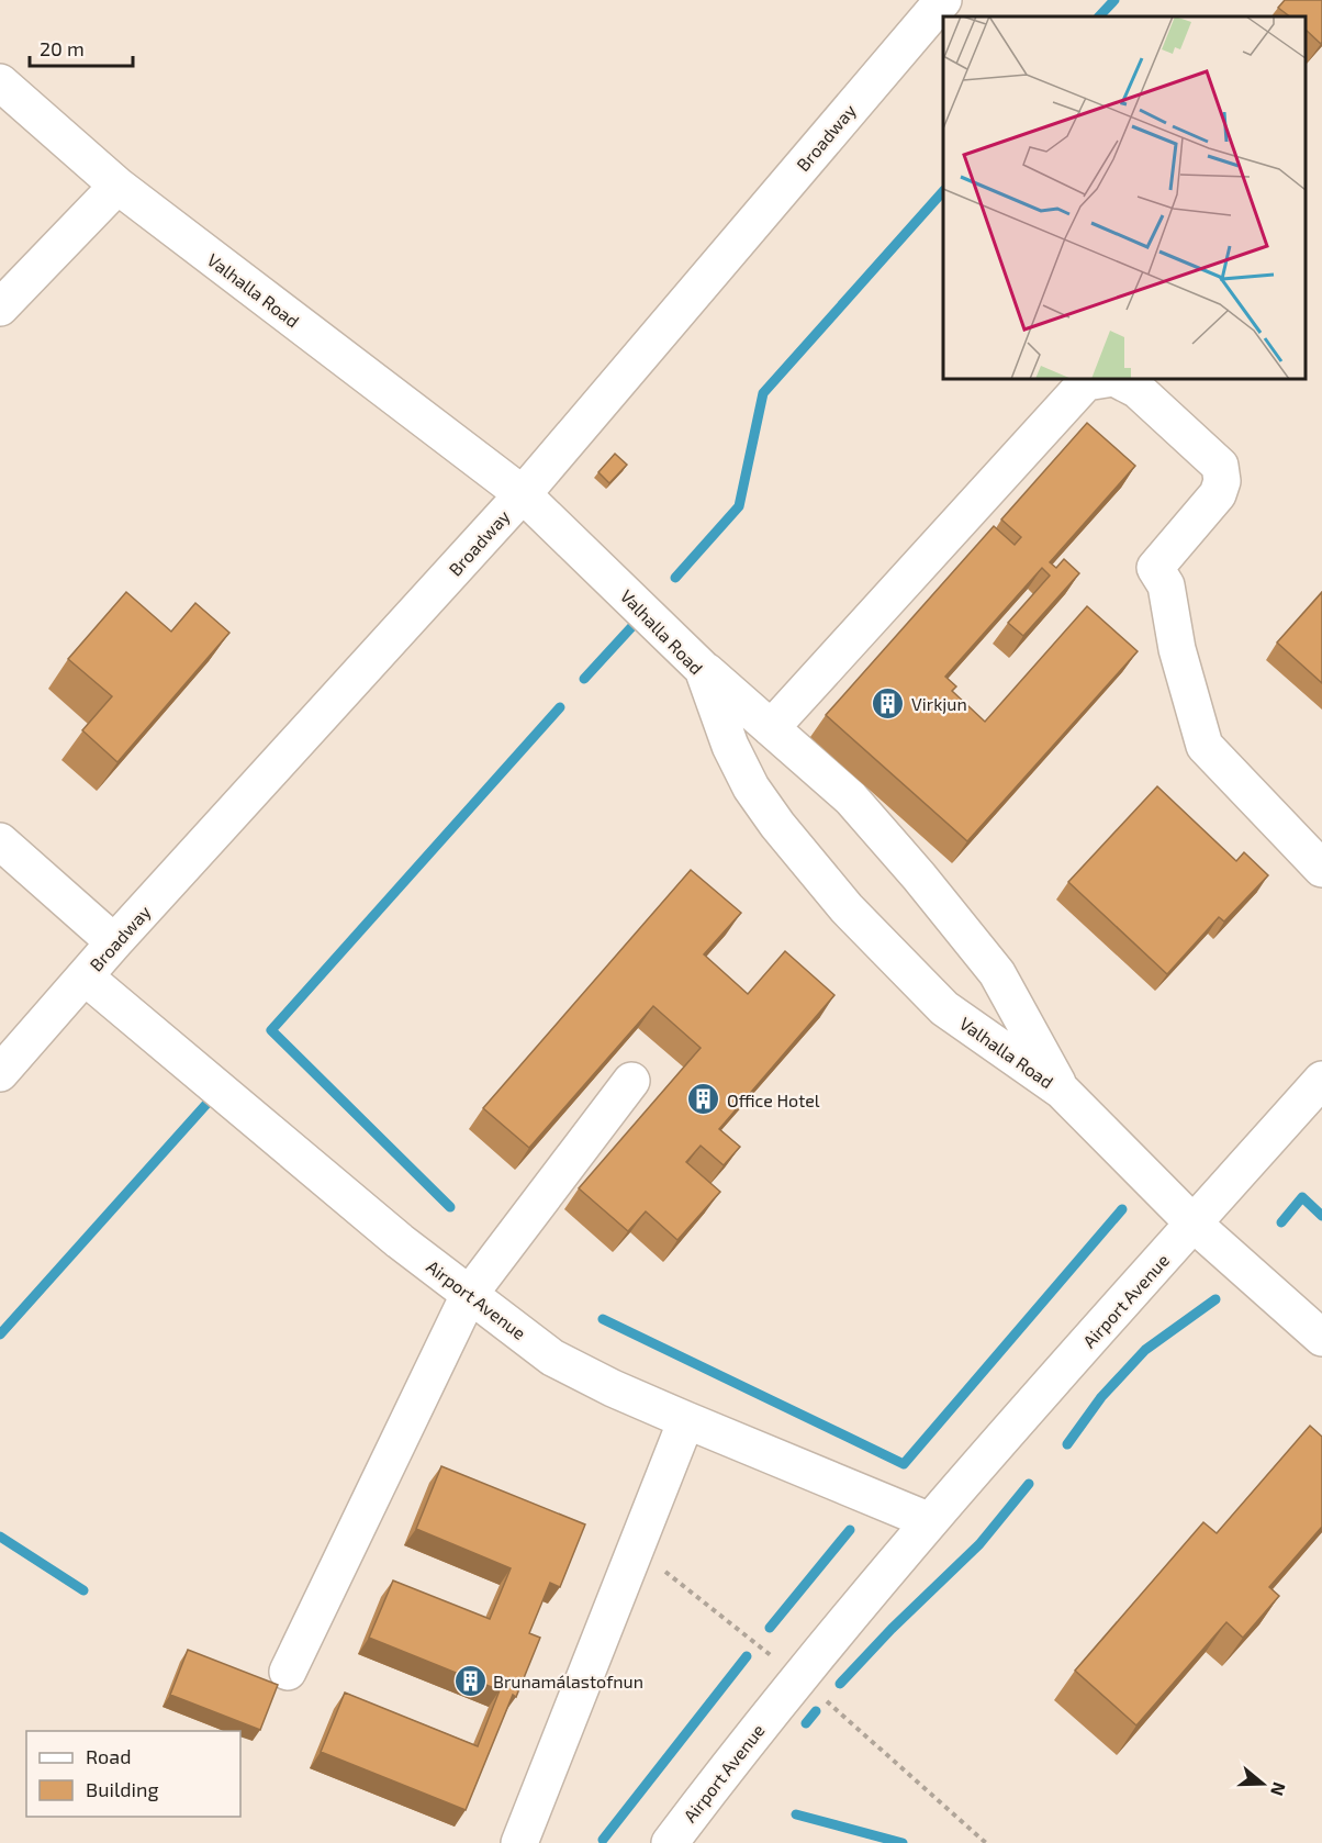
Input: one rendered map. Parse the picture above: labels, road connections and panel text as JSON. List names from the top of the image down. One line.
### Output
{"streets":{"street":["Broadway","Valhalla Road","Airport Avenue"]},"crossings":[["Broadway","Valhalla Road"],["Broadway","Airport Avenue"],["Valhalla Road","Airport Avenue"]],"places":{"building":["Virkjun","Office Hotel","Brunamálastofnun"]},"legend":["Road","Building"],"scale_bar":"20 m","north":"right"}
